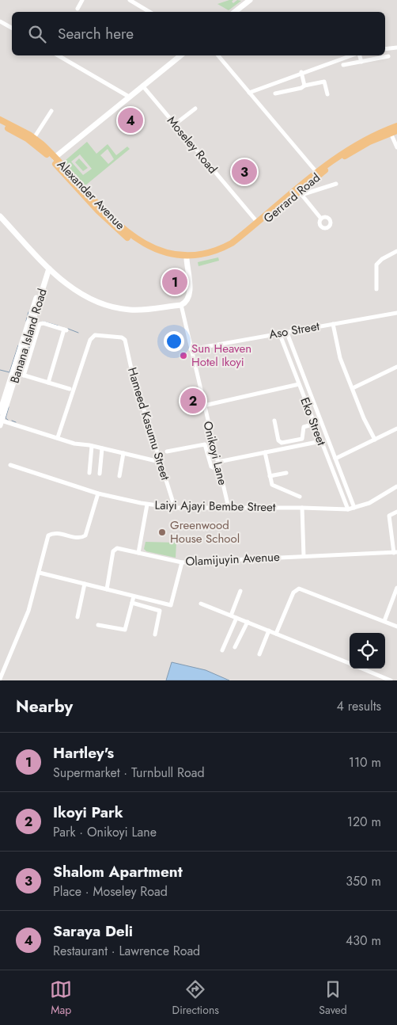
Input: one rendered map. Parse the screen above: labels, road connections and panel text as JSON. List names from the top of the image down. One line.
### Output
{"streets":{"main road":["Alexander Avenue","Gerrard Road"],"street":["Moseley Road","Aso Street","Banana Island Road","Eko Street","Hameed Kasumu Street","Onikoyi Lane","Laiyi Ajayi Bembe Street","Olamijuyin Avenue"]},"crossings":[["Alexander Avenue","Gerrard Road"],["Aso Street","Eko Street"],["Aso Street","Onikoyi Lane"],["Eko Street","Laiyi Ajayi Bembe Street"],["Hameed Kasumu Street","Laiyi Ajayi Bembe Street"],["Onikoyi Lane","Laiyi Ajayi Bembe Street"]],"places":["Sun Heaven Hotel Ikoyi","Greenwood House School"],"page":{"search":"Search here","pins":["4","3","1","2"],"heading":["Nearby","4 results"],"list":[{"mark":"1","name":"Hartley's","note":"Supermarket · Turnbull Road","value":"110 m"},{"mark":"2","name":"Ikoyi Park","note":"Park · Onikoyi Lane","value":"120 m"},{"mark":"3","name":"Shalom Apartment","note":"Place · Moseley Road","value":"350 m"},{"mark":"4","name":"Saraya Deli","note":"Restaurant · Lawrence Road","value":"430 m"}],"nav":["Map","Directions","Saved"]}}
